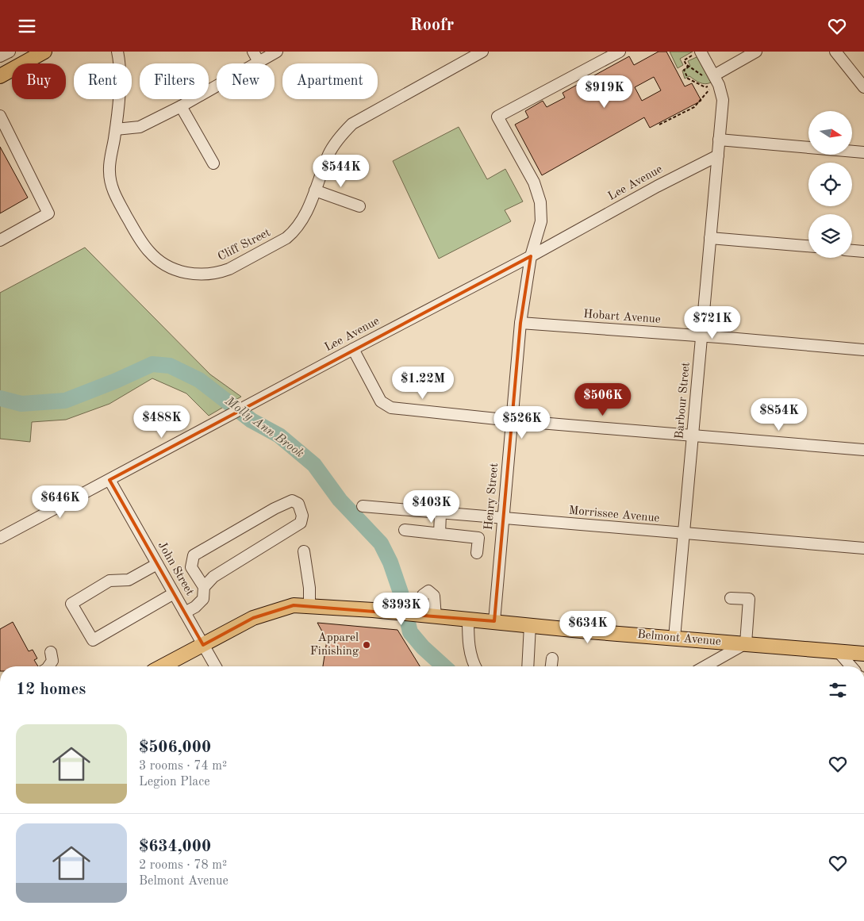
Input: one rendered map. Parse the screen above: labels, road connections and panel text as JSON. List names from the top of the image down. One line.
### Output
{"streets":{"main road":["Belmont Avenue"],"street":["Lee Avenue","Cliff Street","Hobart Avenue","Barbour Street","Henry Street","Morrissee Avenue","John Street"]},"crossings":[["Lee Avenue","Barbour Street"],["Lee Avenue","Henry Street"],["Lee Avenue","John Street"],["Hobart Avenue","Barbour Street"],["Hobart Avenue","Henry Street"],["Barbour Street","Morrissee Avenue"],["Barbour Street","Belmont Avenue"],["Henry Street","Morrissee Avenue"],["Henry Street","Belmont Avenue"],["John Street","Belmont Avenue"]],"water":["Molly Ann Brook"],"places":["Apparel Finishing"],"north":"right","page":{"header":"Roofr","chip":["Buy","Rent","Filters","New","Apartment"],"price":["$919K","$544K","$721K","$1.22M","$506K","$854K","$488K","$526K","$646K","$403K","$393K","$634K"],"heading":"12 homes","list":[{"name":"$506,000","note":"3 rooms · 74 m² · Legion Place"},{"name":"$634,000","note":"2 rooms · 78 m² · Belmont Avenue"}]}}
